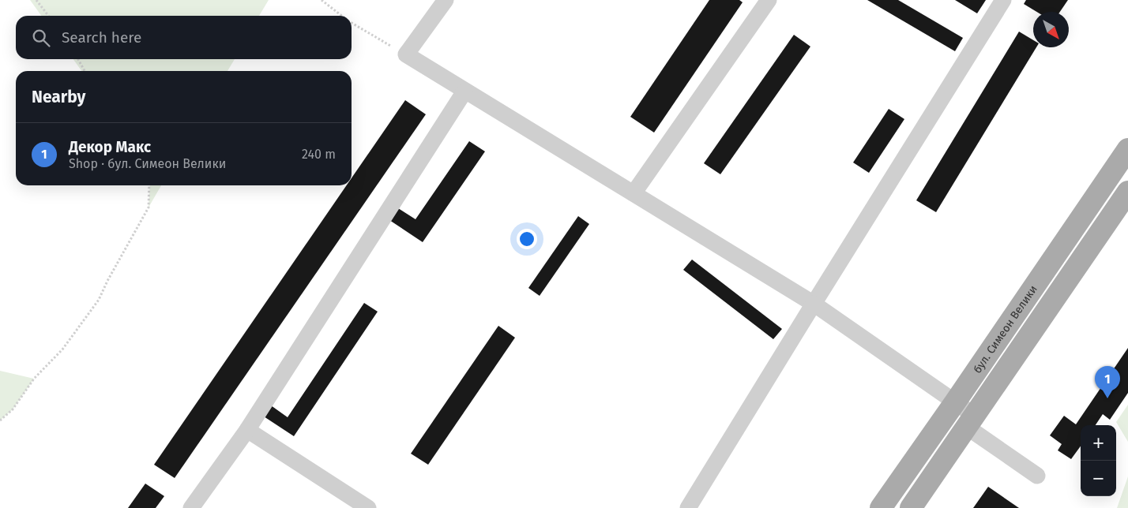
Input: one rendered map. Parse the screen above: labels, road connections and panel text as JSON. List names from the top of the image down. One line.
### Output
{"streets":{"main road":["бул. Симеон Велики"]},"north":"bottom right","page":{"search":"Search here","heading":"Nearby","list":[{"mark":"1","name":"Декор Макс","note":"Shop · бул. Симеон Велики","value":"240 m"}],"pins":"1","map_buttons":["+","−"]}}
